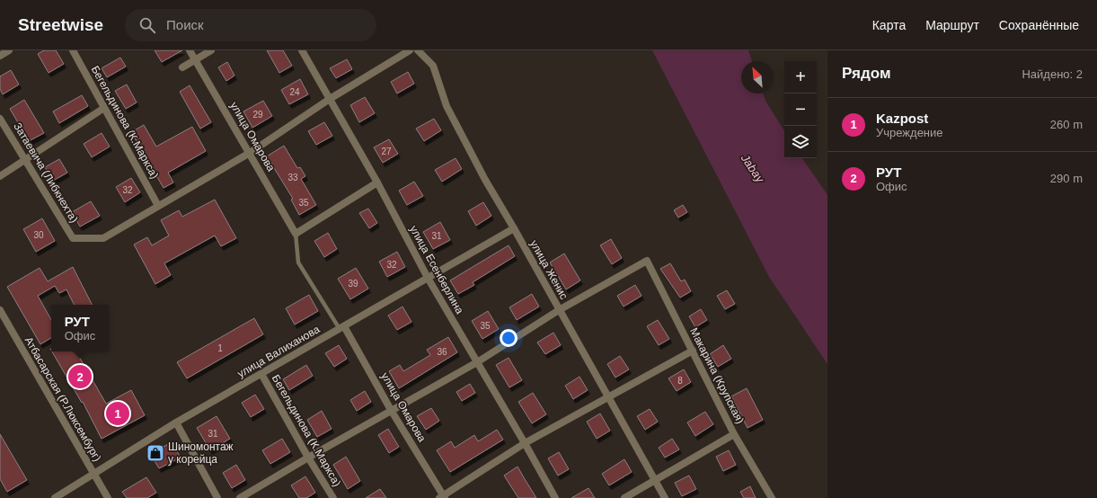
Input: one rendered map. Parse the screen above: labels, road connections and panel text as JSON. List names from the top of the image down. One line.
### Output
{"streets":{"street":["Бегельдинова (К.Маркса)","улица Омарова","Затаевича (Либкнехта)","улица Есенберлина","улица Женис","улица Валиханова","Макарина (Крупская)","Атбасарская (Р.Люксембург)"]},"crossings":[["Бегельдинова (К.Маркса)","Затаевича (Либкнехта)"],["Бегельдинова (К.Маркса)","улица Валиханова"],["улица Омарова","улица Валиханова"],["улица Есенберлина","улица Валиханова"],["улица Женис","улица Валиханова"],["улица Женис","Макарина (Крупская)"],["улица Валиханова","Атбасарская (Р.Люксембург)"]],"water":["Jabay"],"places":{"shop":["Шиномонтаж у корейца"]},"house_numbers":["24","29","27","33","32","35","30","31","32","39","35","1","36","8","31"],"north":"top left","page":{"header":"Streetwise","search":"Поиск","nav":["Карта","Маршрут","Сохранённые"],"heading":["Рядом","Найдено: 2"],"map_buttons":["+","−"],"list":[{"mark":"1","name":"Kazpost","note":"Учреждение","value":"260 m"},{"mark":"2","name":"РУТ","note":"Офис","value":"290 m"}],"popup":["РУТ","Офис"],"pins":["2","1"]}}
